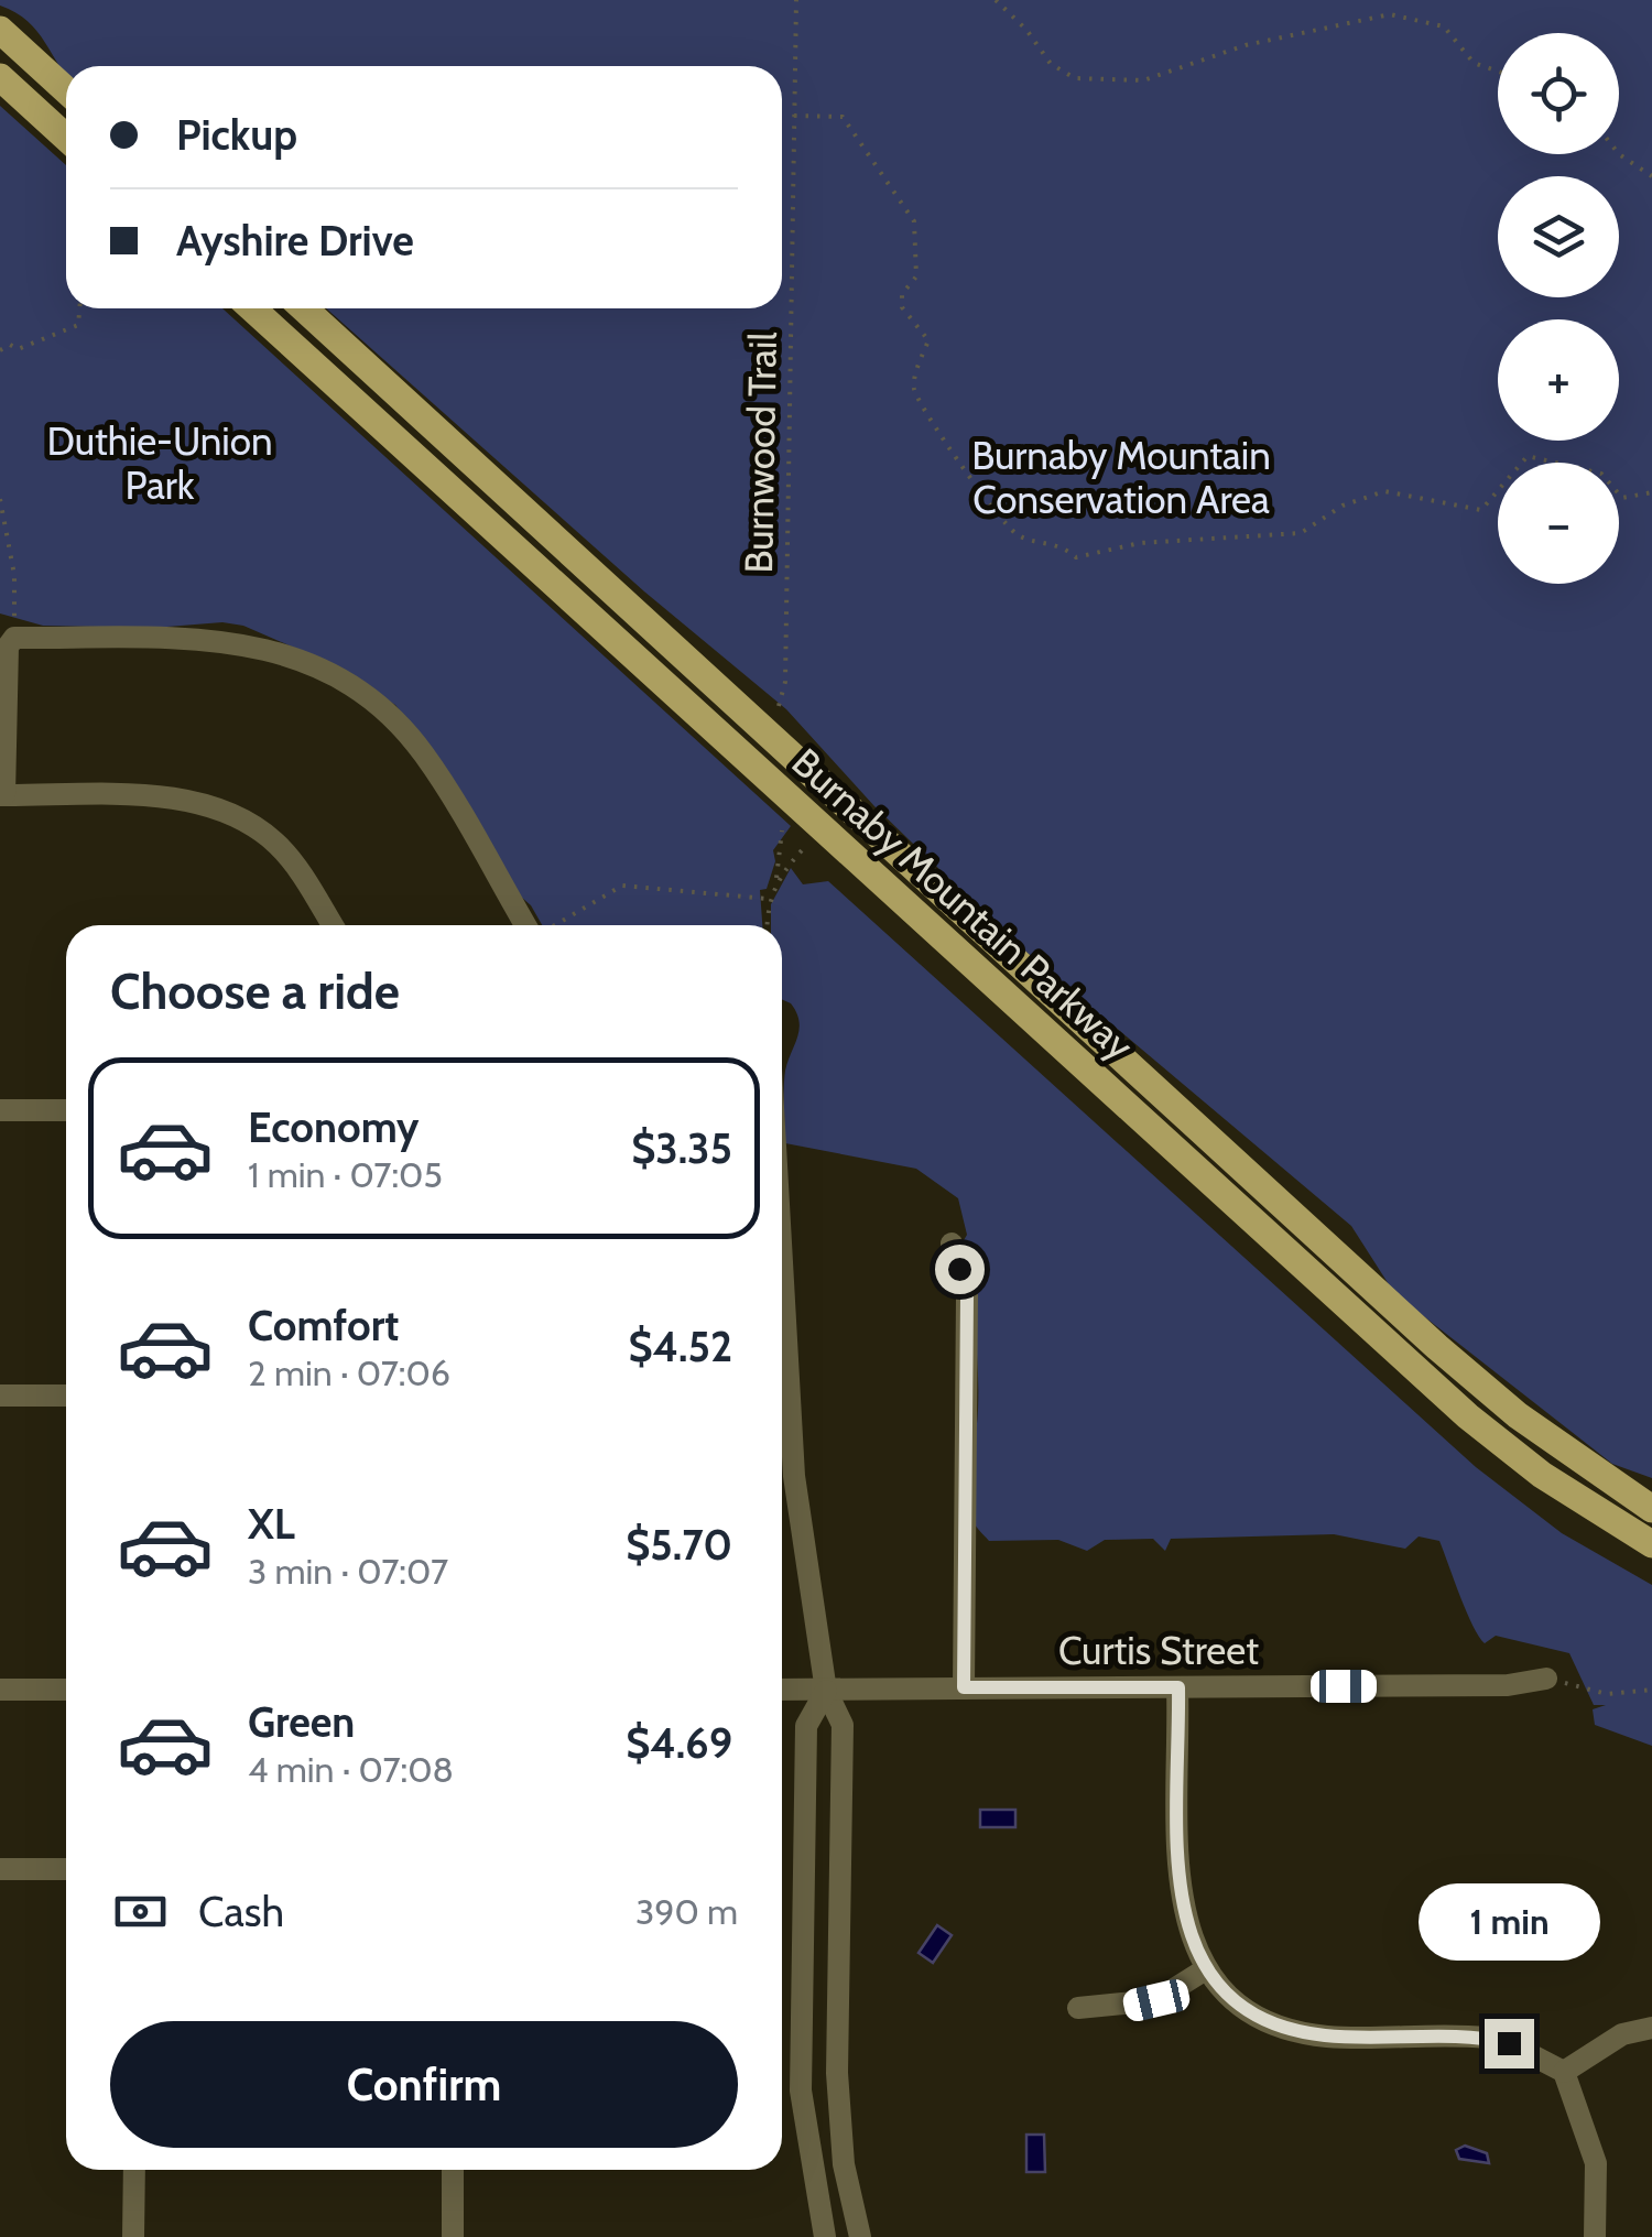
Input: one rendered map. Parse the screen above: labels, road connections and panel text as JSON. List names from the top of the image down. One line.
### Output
{"streets":{"main road":["Burnaby Mountain Parkway"],"street":["Curtis Street"],"path":["Burnwood Trail"]},"parks":["Duthie-Union Park","Burnaby Mountain Conservation Area"],"page":{"map_buttons":["+","−"],"banner":["Pickup","Ayshire Drive"],"heading":"Choose a ride","list":[{"name":"Economy","note":"1 min · 07:05","value":"$3.35"},{"name":"Comfort","note":"2 min · 07:06","value":"$4.52"},{"name":"XL","note":"3 min · 07:07","value":"$5.70"},{"name":"Green","note":"4 min · 07:08","value":"$4.69"}],"pay":["Cash","390 m"],"bubble":"1 min","buttons":"Confirm"}}
